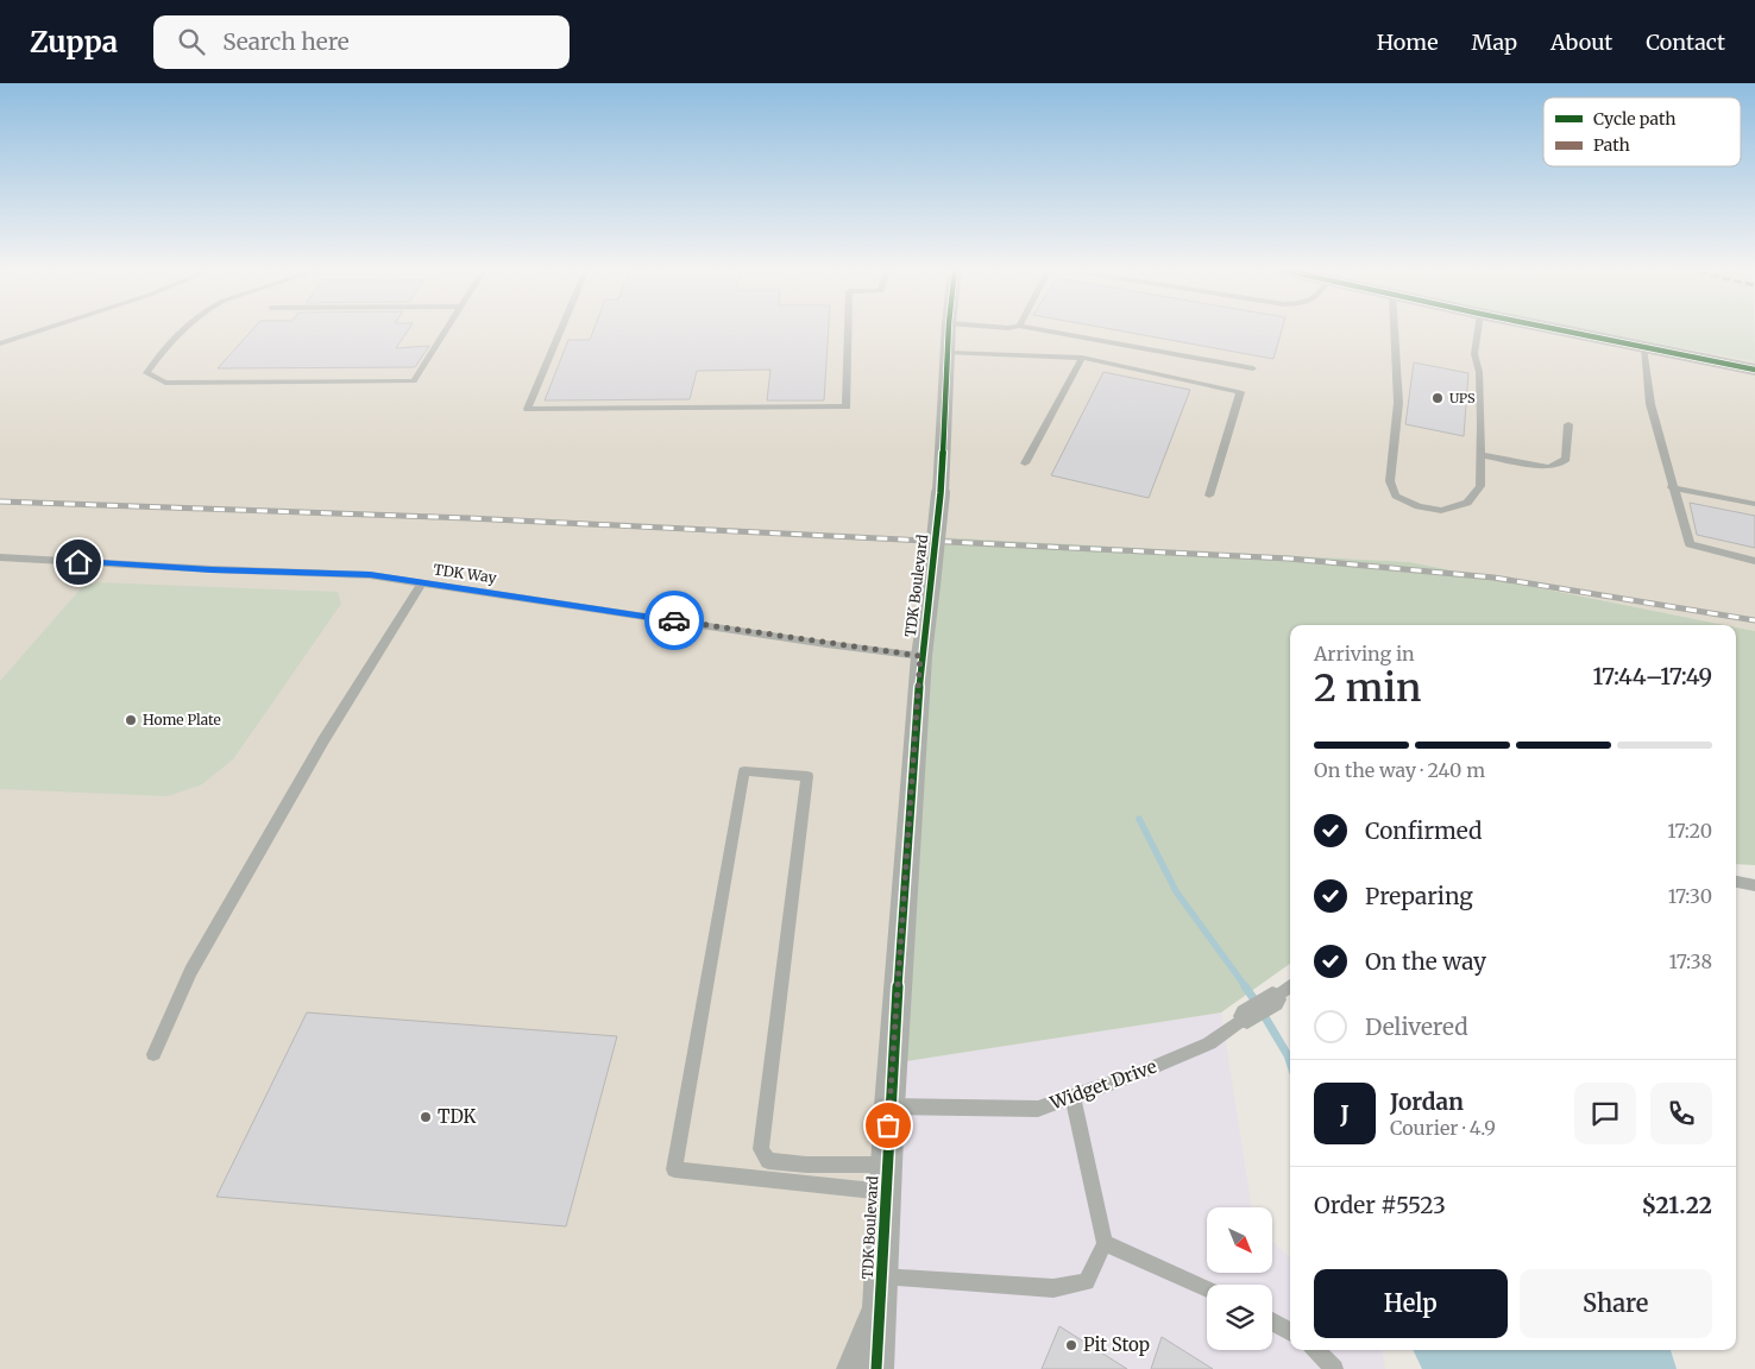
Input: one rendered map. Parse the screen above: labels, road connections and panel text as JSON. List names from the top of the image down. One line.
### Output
{"streets":{"street":["TDK Boulevard","Widget Drive"],"lane":["TDK Way"]},"crossings":[["TDK Way","TDK Boulevard"],["TDK Boulevard","Widget Drive"]],"places":["UPS","Home Plate","TDK","Pit Stop"],"legend":["Cycle path","Path"],"north":"bottom right","page":{"header":"Zuppa","search":"Search here","nav":["Home","Map","About","Contact"],"heading":["2 min","Arriving in","17:44–17:49"],"panel":["Jordan","Courier · 4.9","Order #5523","$21.22"],"bar":"On the way · 240 m","list":[["Confirmed","17:20"],["Preparing","17:30"],["On the way","17:38"],"Delivered"],"round":"J","buttons":["Help","Share"]}}
